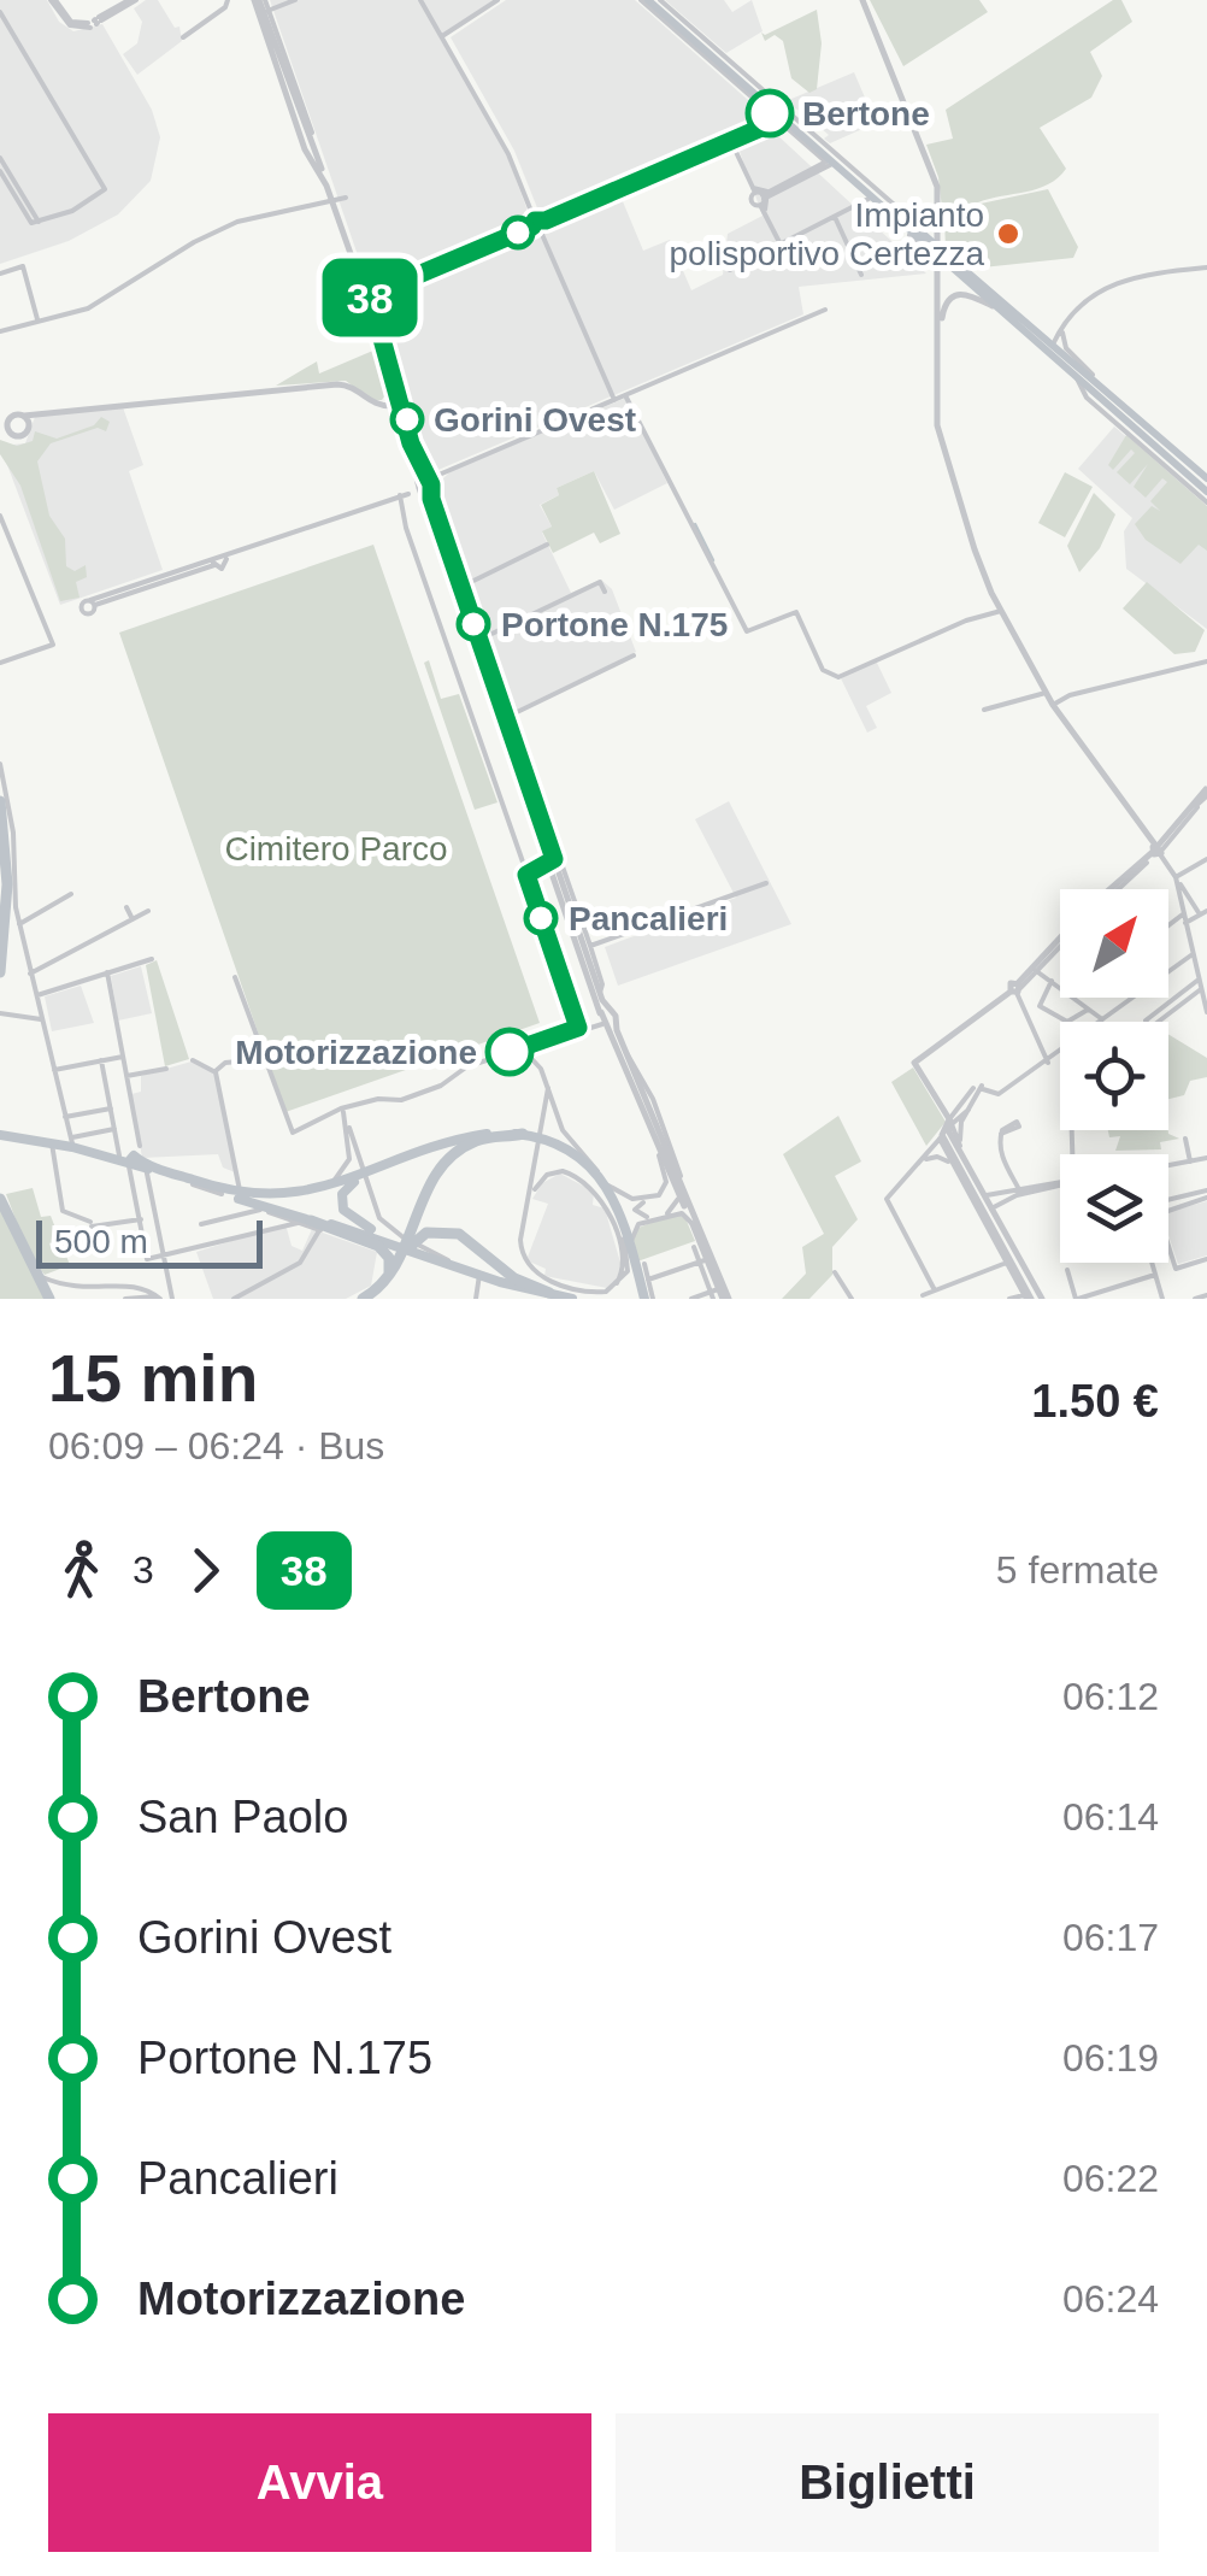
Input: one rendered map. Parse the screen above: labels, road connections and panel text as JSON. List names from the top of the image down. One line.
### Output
{"parks":["Cimitero Parco"],"places":["Bertone","Impianto polisportivo Certezza","Gorini Ovest","Portone N.175","Pancalieri","Motorizzazione"],"lines":["bus line 38"],"scale_bar":"500 m","north":"top right","page":{"on_map":"38","scale":"500 m","heading":["15 min","06:09 – 06:24 · Bus","1.50 €"],"legs":["3","38","5 fermate"],"list":[{"name":"Bertone","value":"06:12"},{"name":"San Paolo","value":"06:14"},{"name":"Gorini Ovest","value":"06:17"},{"name":"Portone N.175","value":"06:19"},{"name":"Pancalieri","value":"06:22"},{"name":"Motorizzazione","value":"06:24"}],"buttons":["Avvia","Biglietti"]}}
